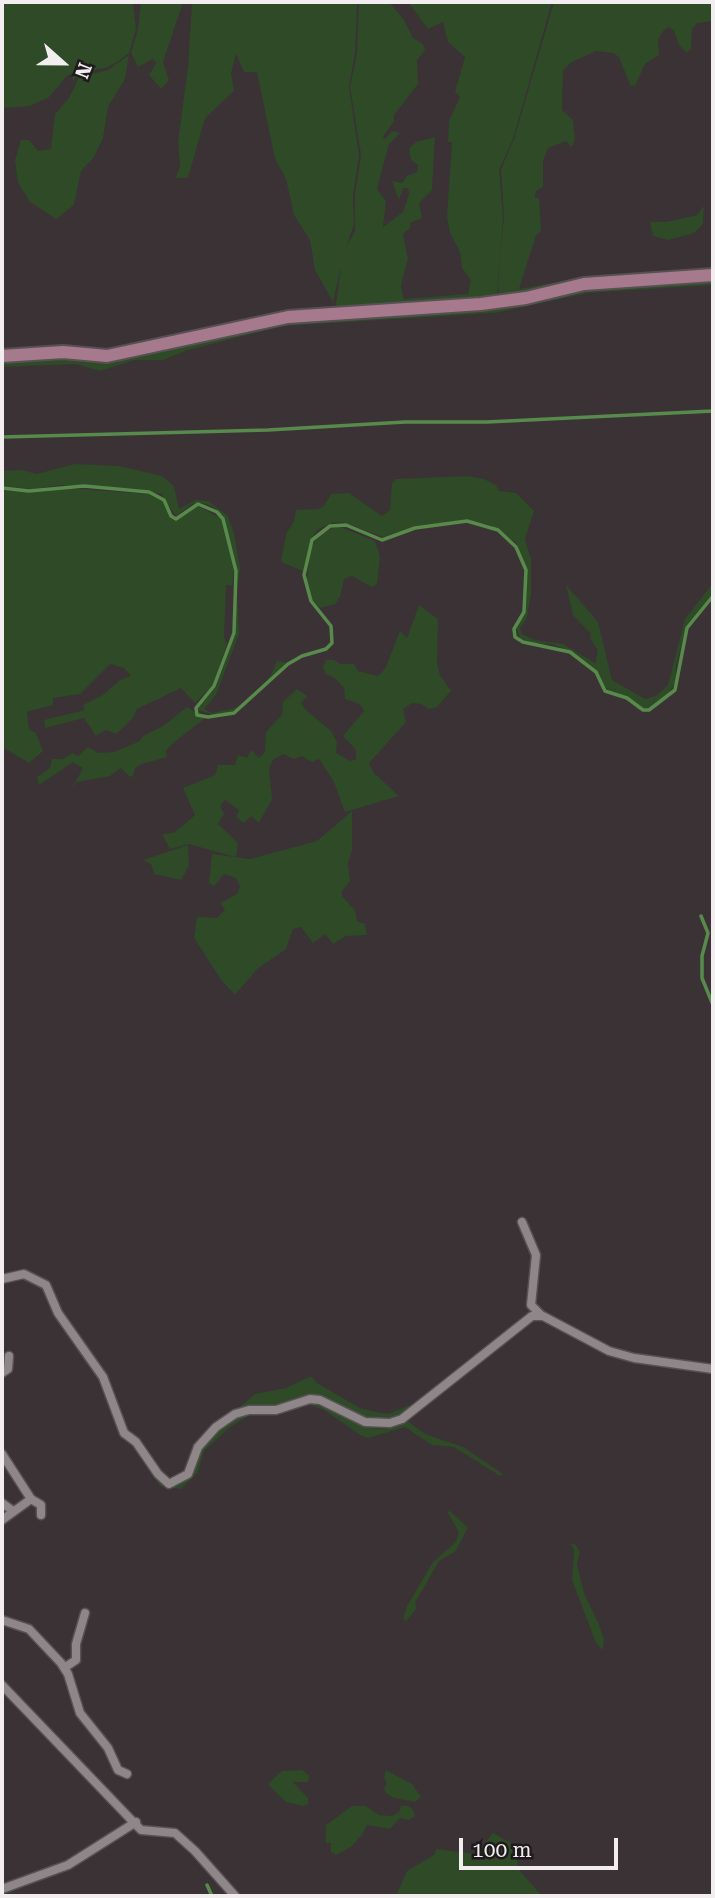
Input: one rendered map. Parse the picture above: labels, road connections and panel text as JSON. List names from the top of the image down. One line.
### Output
{"scale_bar":"100 m","north":"right"}
